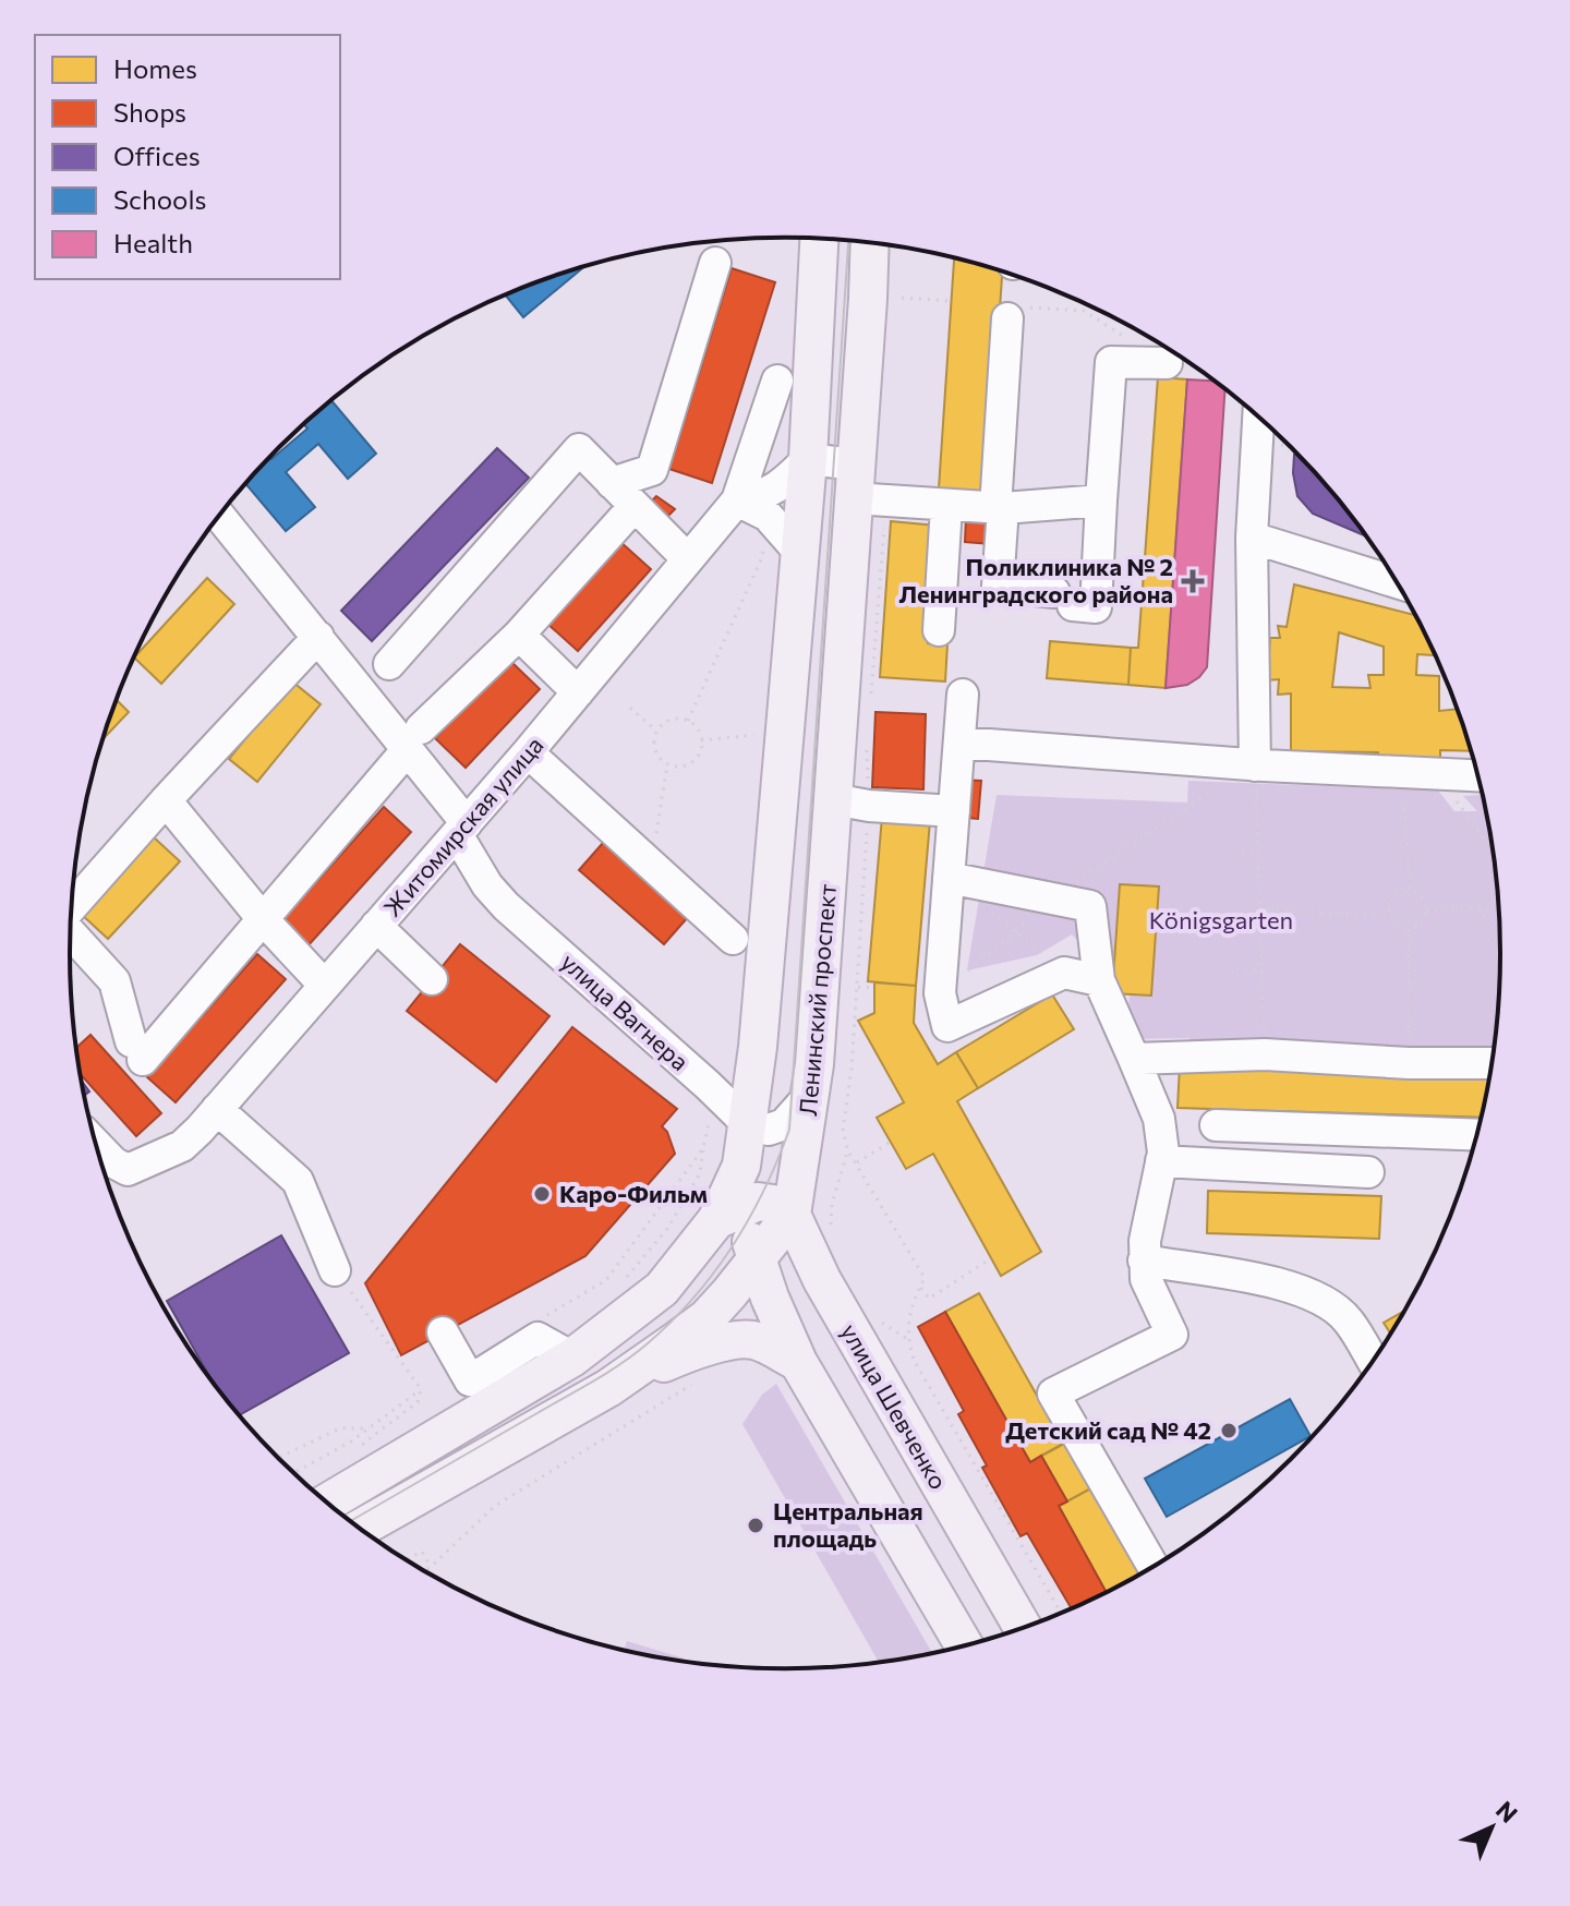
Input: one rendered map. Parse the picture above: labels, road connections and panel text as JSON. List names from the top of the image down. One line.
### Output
{"streets":{"main road":["Ленинский проспект","улица Шевченко"],"street":["Житомирская улица","улица Вагнера"]},"crossings":[["Житомирская улица","улица Вагнера"],["Ленинский проспект","улица Шевченко"]],"parks":["Königsgarten"],"places":{"health":["Поликлиника № 2 Ленинградского района"],"other":["Каро-Фильм","Детский сад № 42","Центральная площадь"]},"legend":["Homes","Shops","Offices","Schools","Health"],"north":"top right"}
